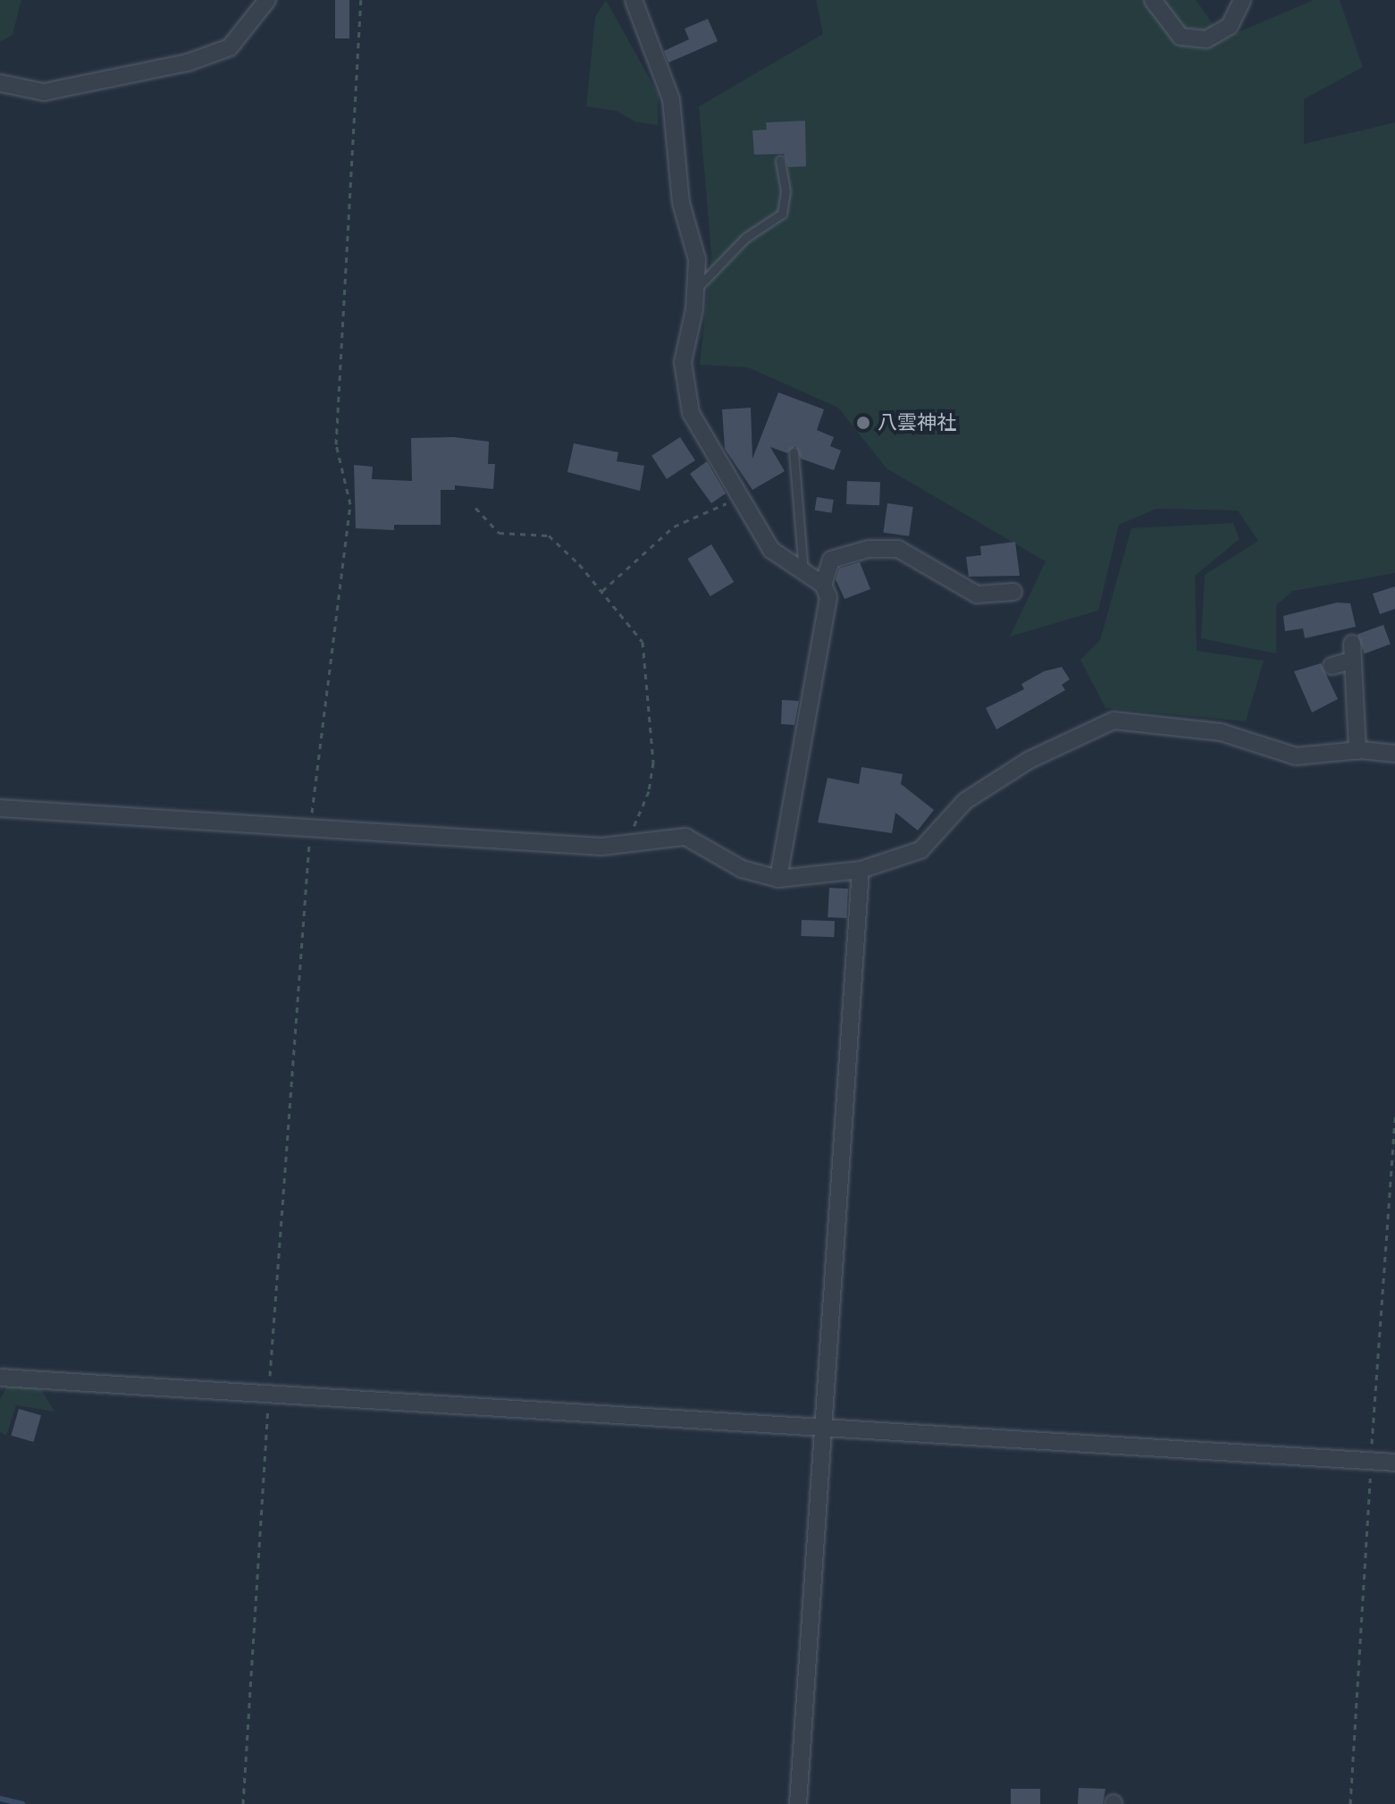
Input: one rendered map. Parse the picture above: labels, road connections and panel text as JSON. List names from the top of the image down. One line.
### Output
{"places":["八雲神社"]}
